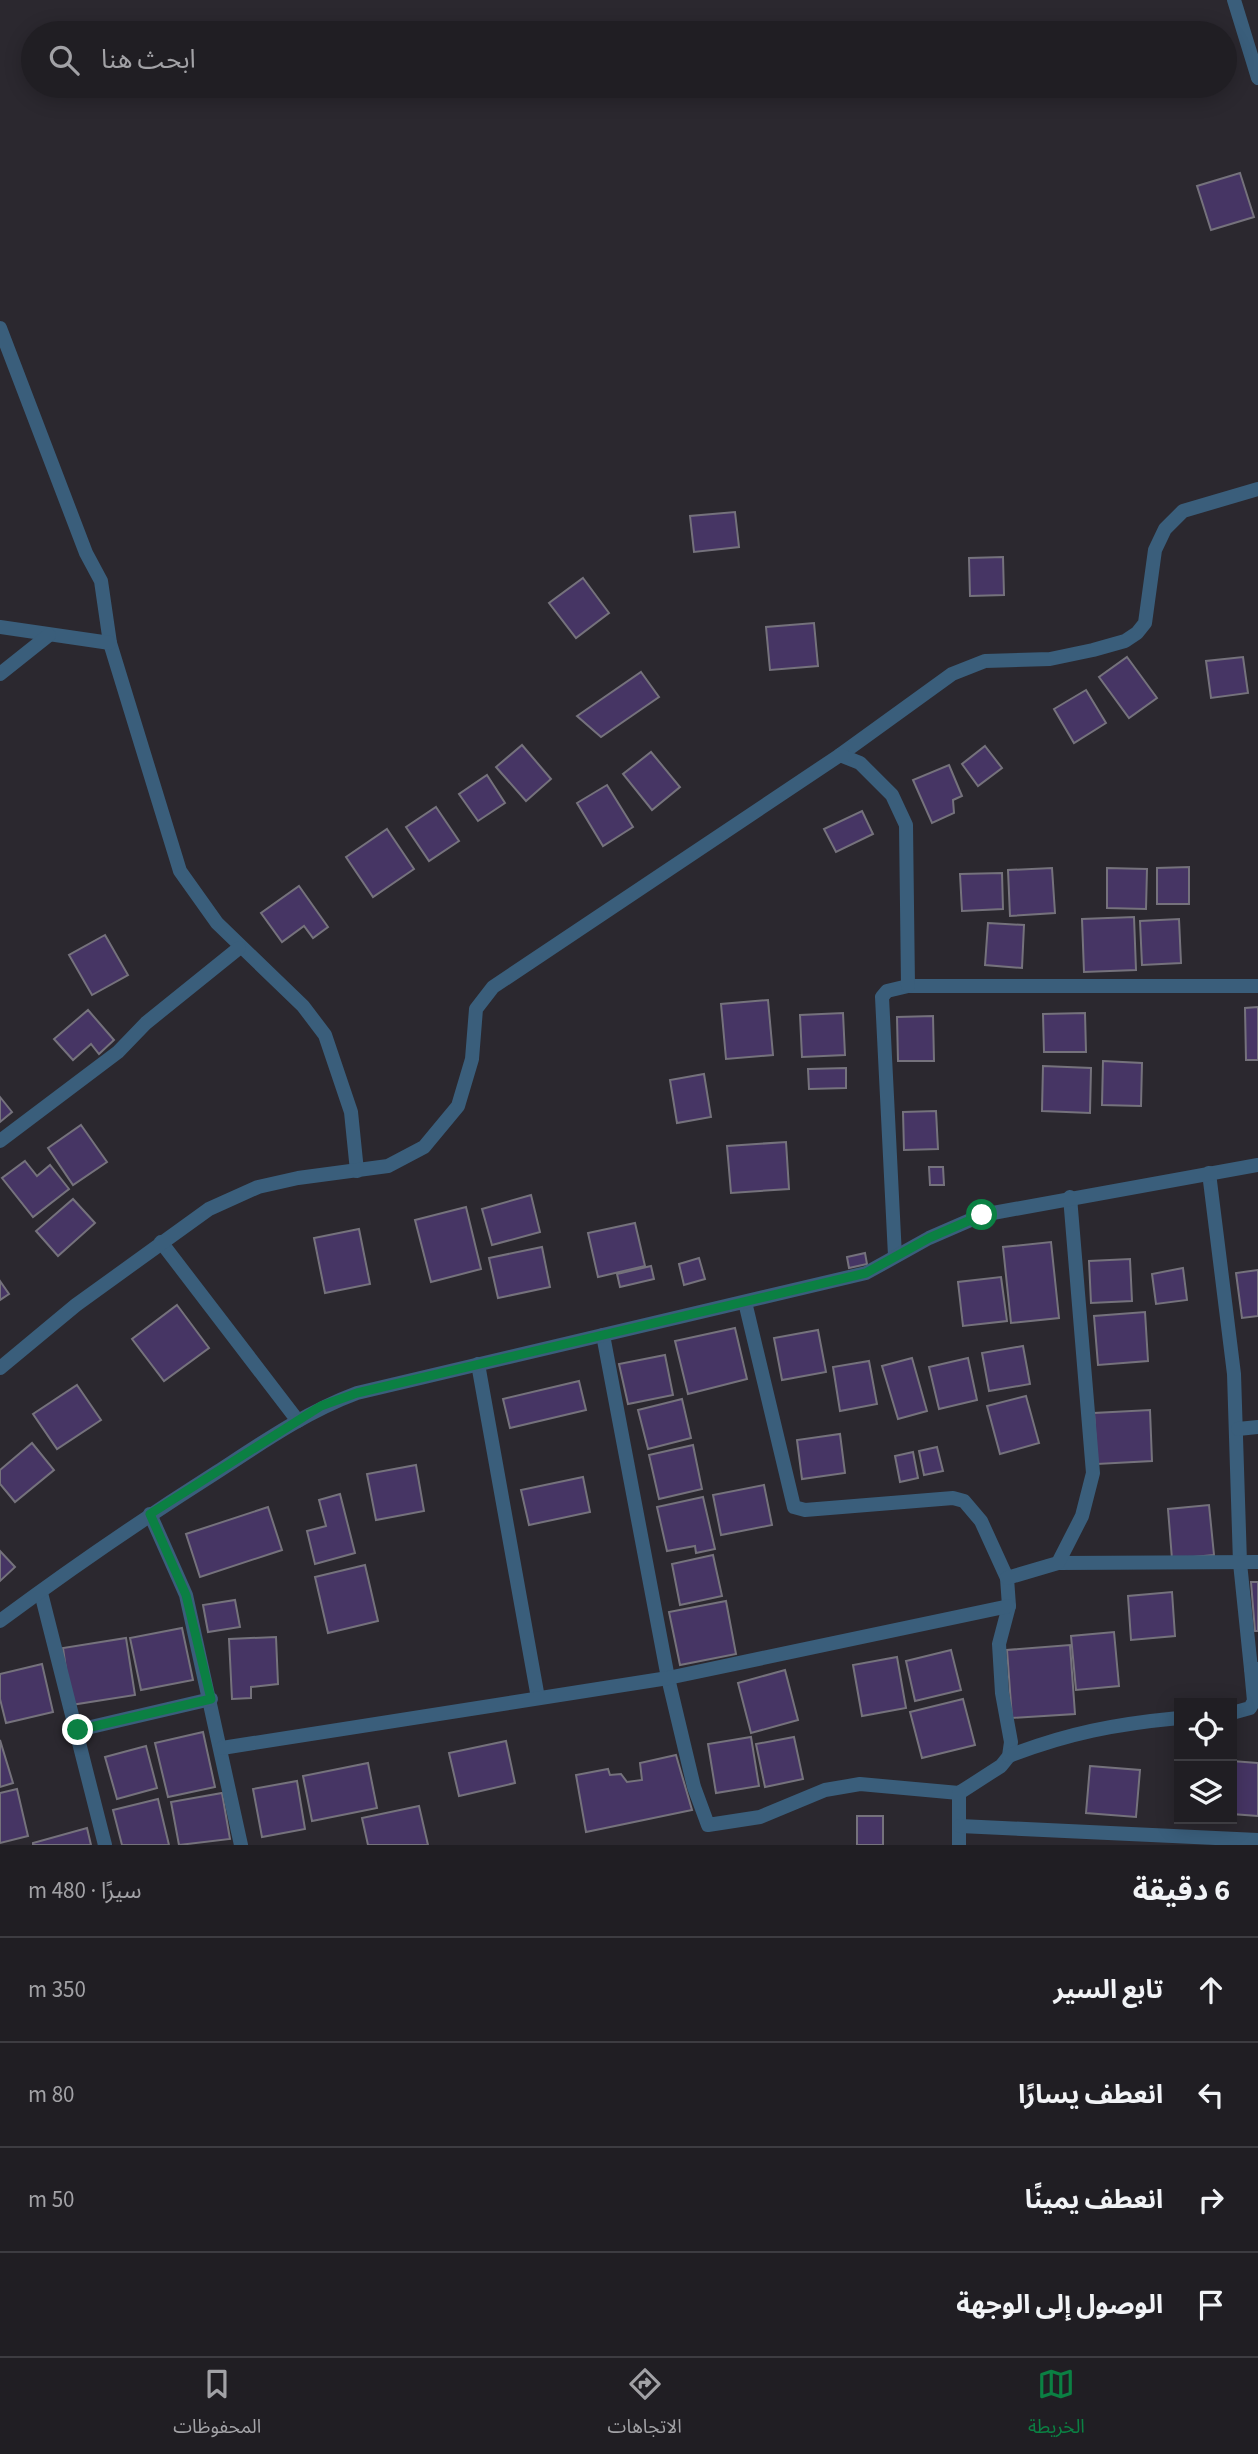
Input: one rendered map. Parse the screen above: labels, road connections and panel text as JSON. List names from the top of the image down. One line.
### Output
{"page":{"search":"ابحث هنا","heading":["6 دقيقة","سيرًا · 480 m"],"list":[["تابع السير","350 m"],["انعطف يسارًا","80 m"],["انعطف يمينًا","50 m"],"الوصول إلى الوجهة"],"nav":["الخريطة","الاتجاهات","المحفوظات"]}}
